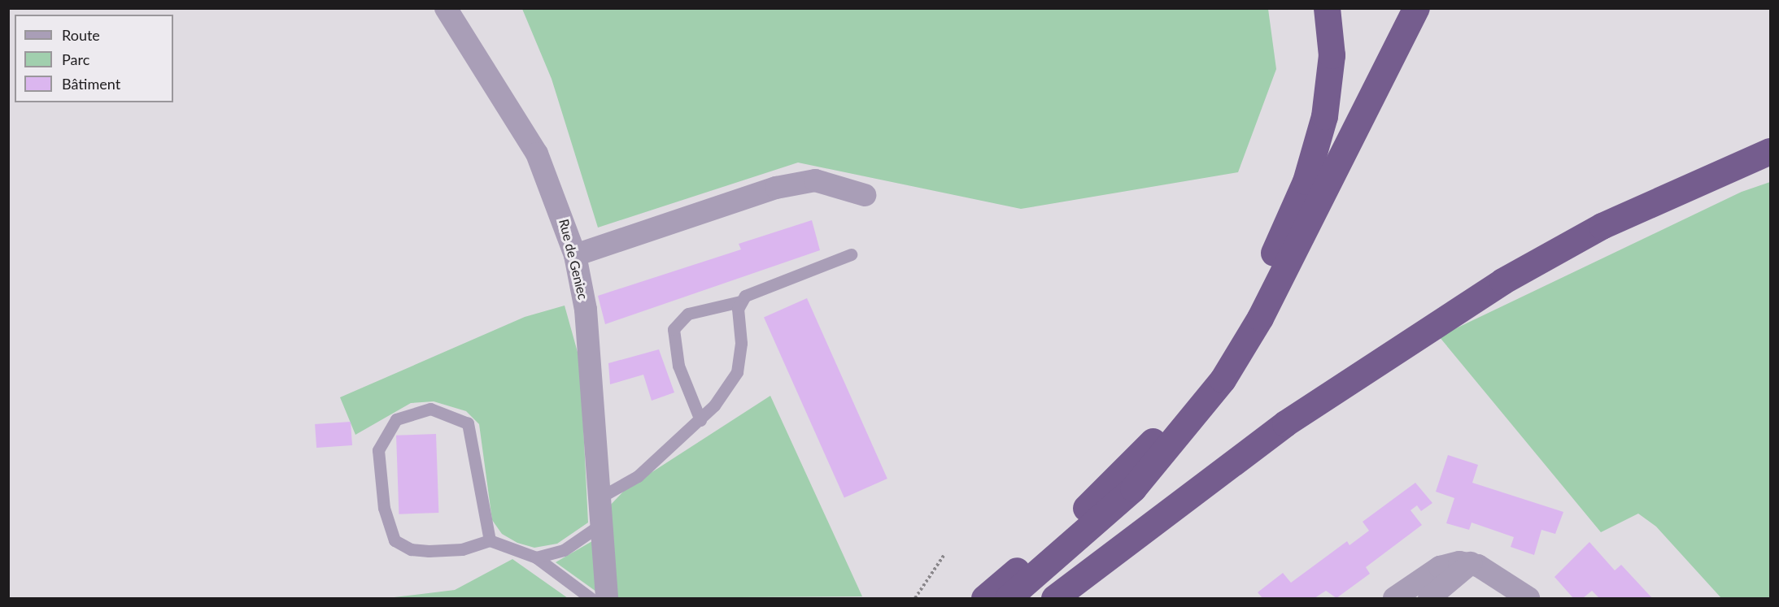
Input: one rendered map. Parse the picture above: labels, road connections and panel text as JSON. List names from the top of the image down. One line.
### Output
{"streets":{"street":["Rue de Geniec"]},"legend":["Route","Parc","Bâtiment"]}
